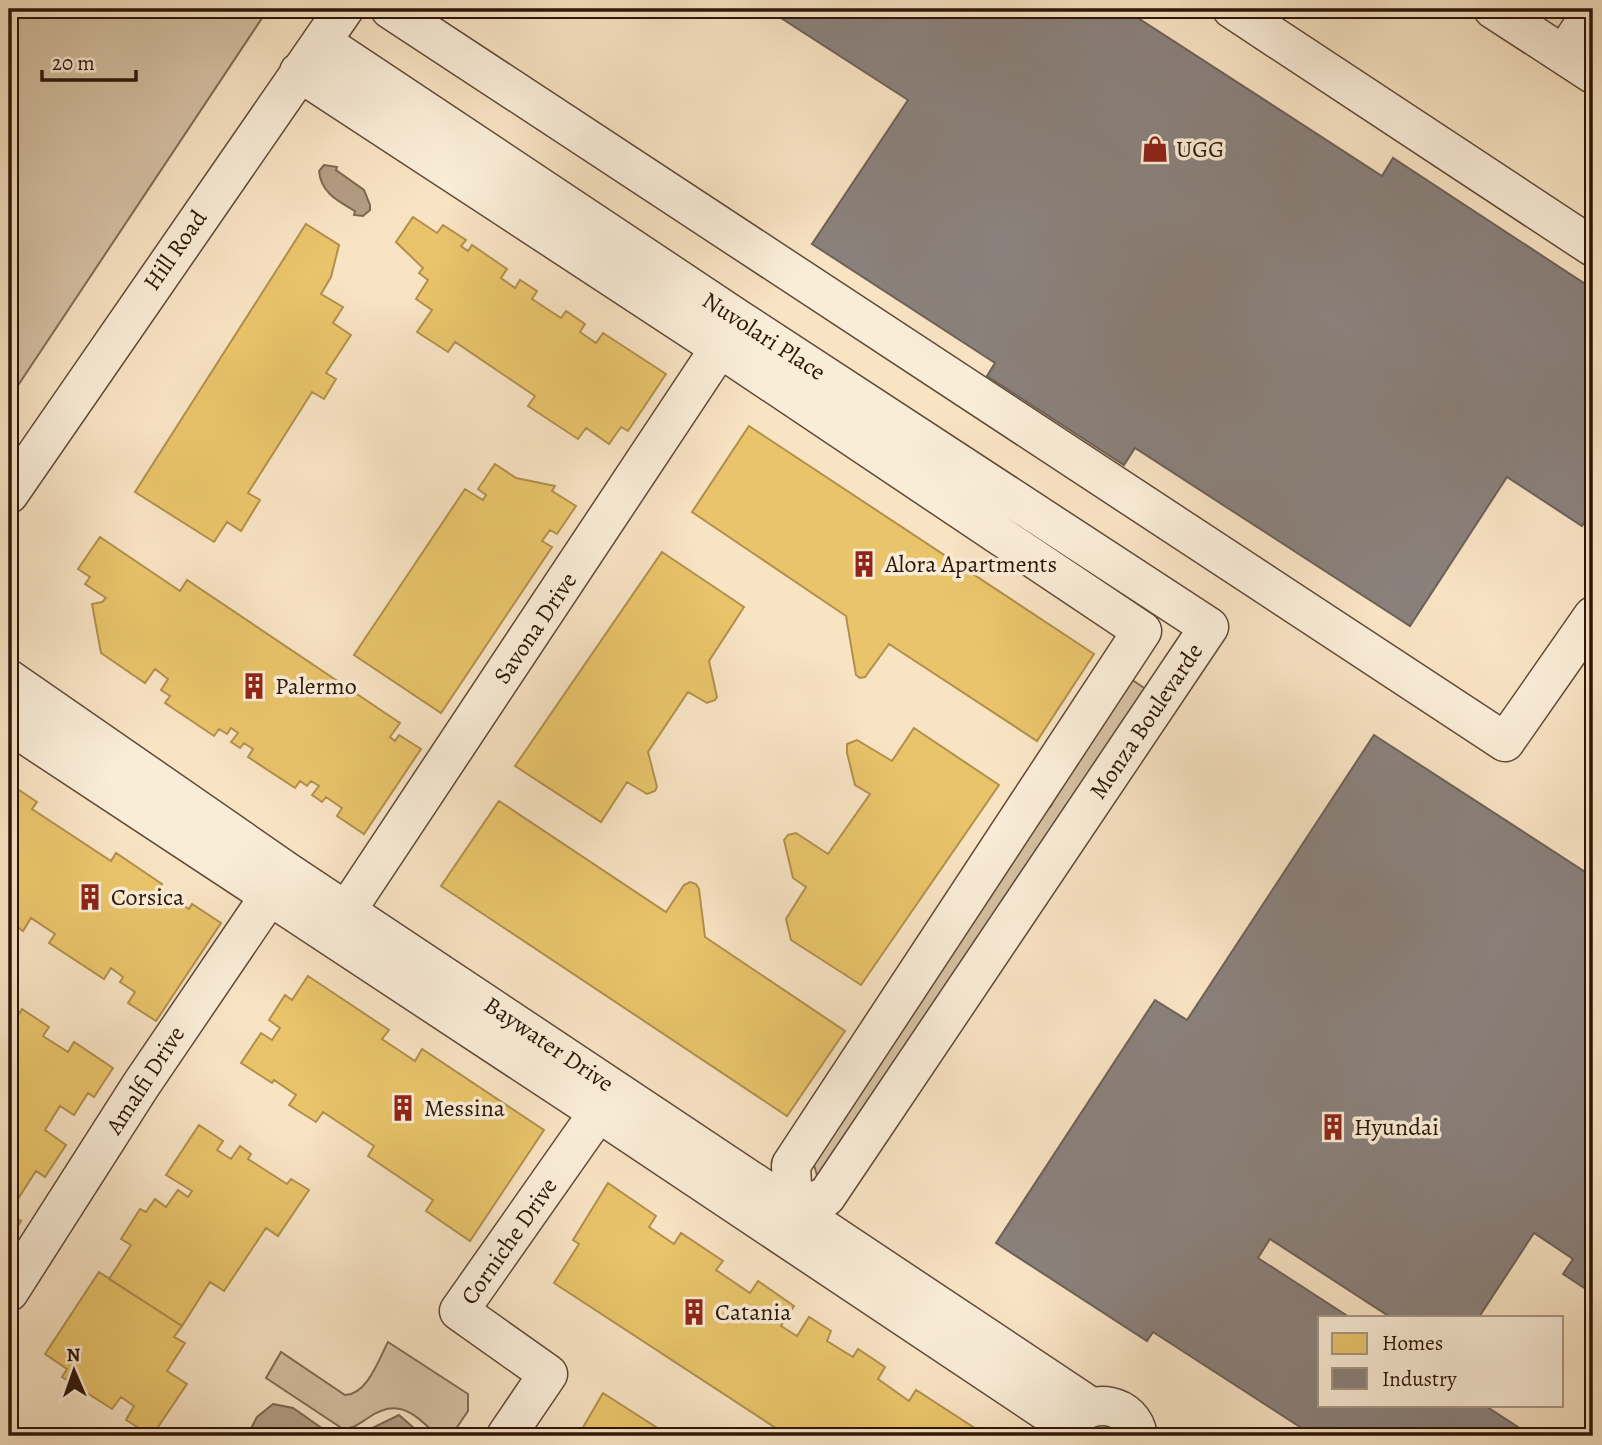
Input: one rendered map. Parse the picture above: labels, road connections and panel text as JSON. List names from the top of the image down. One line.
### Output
{"streets":{"street":["Hill Road","Nuvolari Place","Savona Drive","Monza Boulevarde","Baywater Drive","Amalfi Drive","Corniche Drive"]},"crossings":[["Hill Road","Nuvolari Place"],["Nuvolari Place","Savona Drive"],["Nuvolari Place","Monza Boulevarde"],["Savona Drive","Baywater Drive"],["Monza Boulevarde","Baywater Drive"],["Baywater Drive","Amalfi Drive"],["Baywater Drive","Corniche Drive"]],"places":{"shop":["UGG"],"building":["Alora Apartments","Palermo","Corsica","Messina","Hyundai","Catania"]},"legend":["Homes","Industry"],"scale_bar":"20 m","north":"top"}
